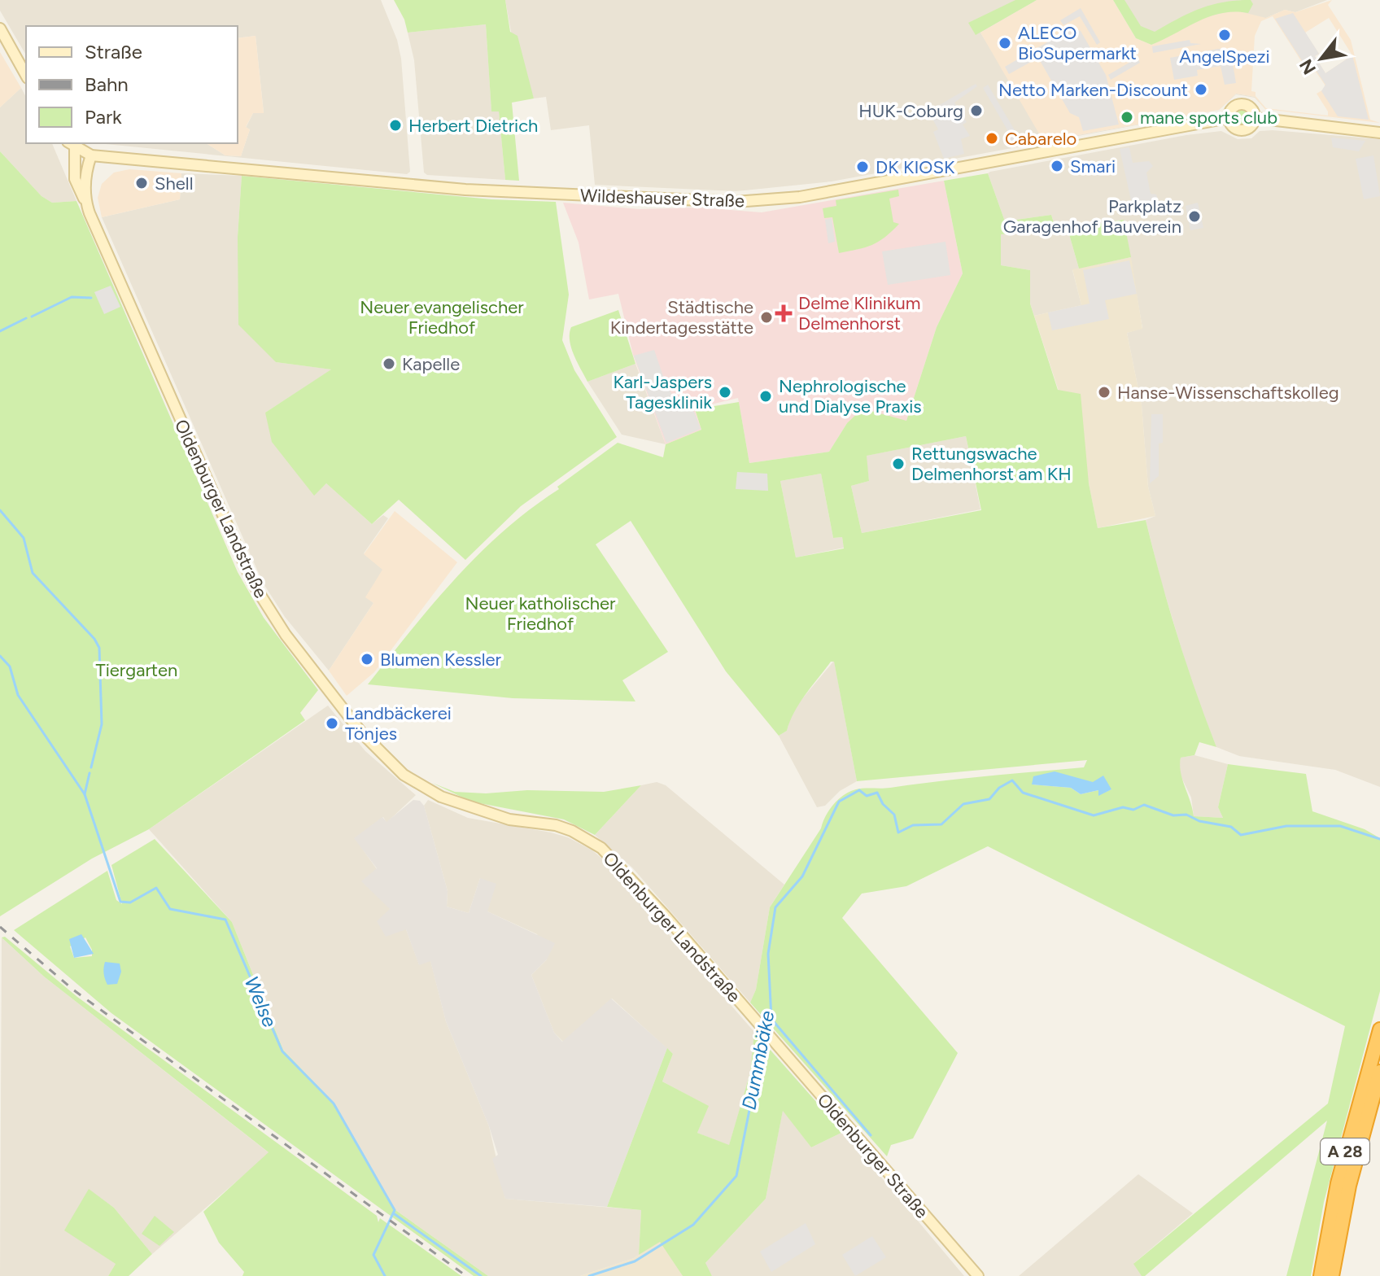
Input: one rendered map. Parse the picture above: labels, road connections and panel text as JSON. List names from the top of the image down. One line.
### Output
{"streets":{"highway":["A 28"],"main road":["Wildeshauser Straße","Oldenburger Landstraße","Oldenburger Straße"]},"crossings":[["Wildeshauser Straße","Oldenburger Landstraße"],["Oldenburger Landstraße","Oldenburger Straße"]],"water":["Welse","Dummbäke"],"parks":["Neuer evangelischer Friedhof","Neuer katholischer Friedhof","Tiergarten"],"places":{"other":["AngelSpezi","ALECO BioSupermarkt","Netto Marken-Discount","HUK-Coburg","mane sports club","Herbert Dietrich","Cabarelo","Smari","DK KIOSK","Shell","Parkplatz Garagenhof Bauverein","Städtische Kindertagesstätte","Kapelle","Karl-Jaspers Tagesklinik","Hanse-Wissenschaftskolleg","Nephrologische und Dialyse Praxis","Rettungswache Delmenhorst am KH","Blumen Kessler","Landbäckerei Tönjes"],"health":["Delme Klinikum Delmenhorst"]},"legend":["Straße","Bahn","Park"],"north":"bottom left"}
